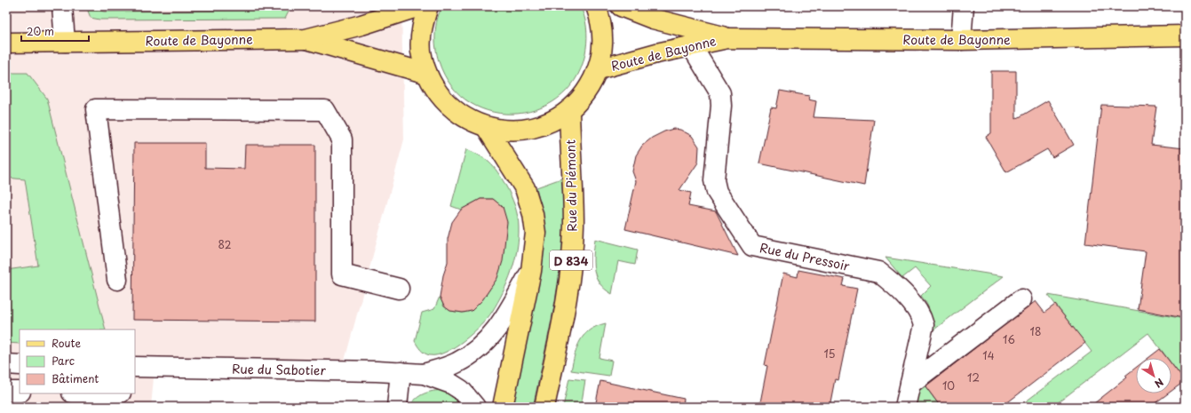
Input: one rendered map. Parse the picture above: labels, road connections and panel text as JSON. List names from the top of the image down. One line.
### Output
{"streets":{"main road":["Route de Bayonne","Rue du Piémont","D 834"],"street":["Rue du Pressoir","Rue du Sabotier"]},"crossings":[["Route de Bayonne","Rue du Pressoir"],["D 834","Rue du Sabotier"]],"house_numbers":["82","18","16","15","14","12","10"],"legend":["Route","Parc","Bâtiment"],"scale_bar":"20 m","north":"bottom right"}
